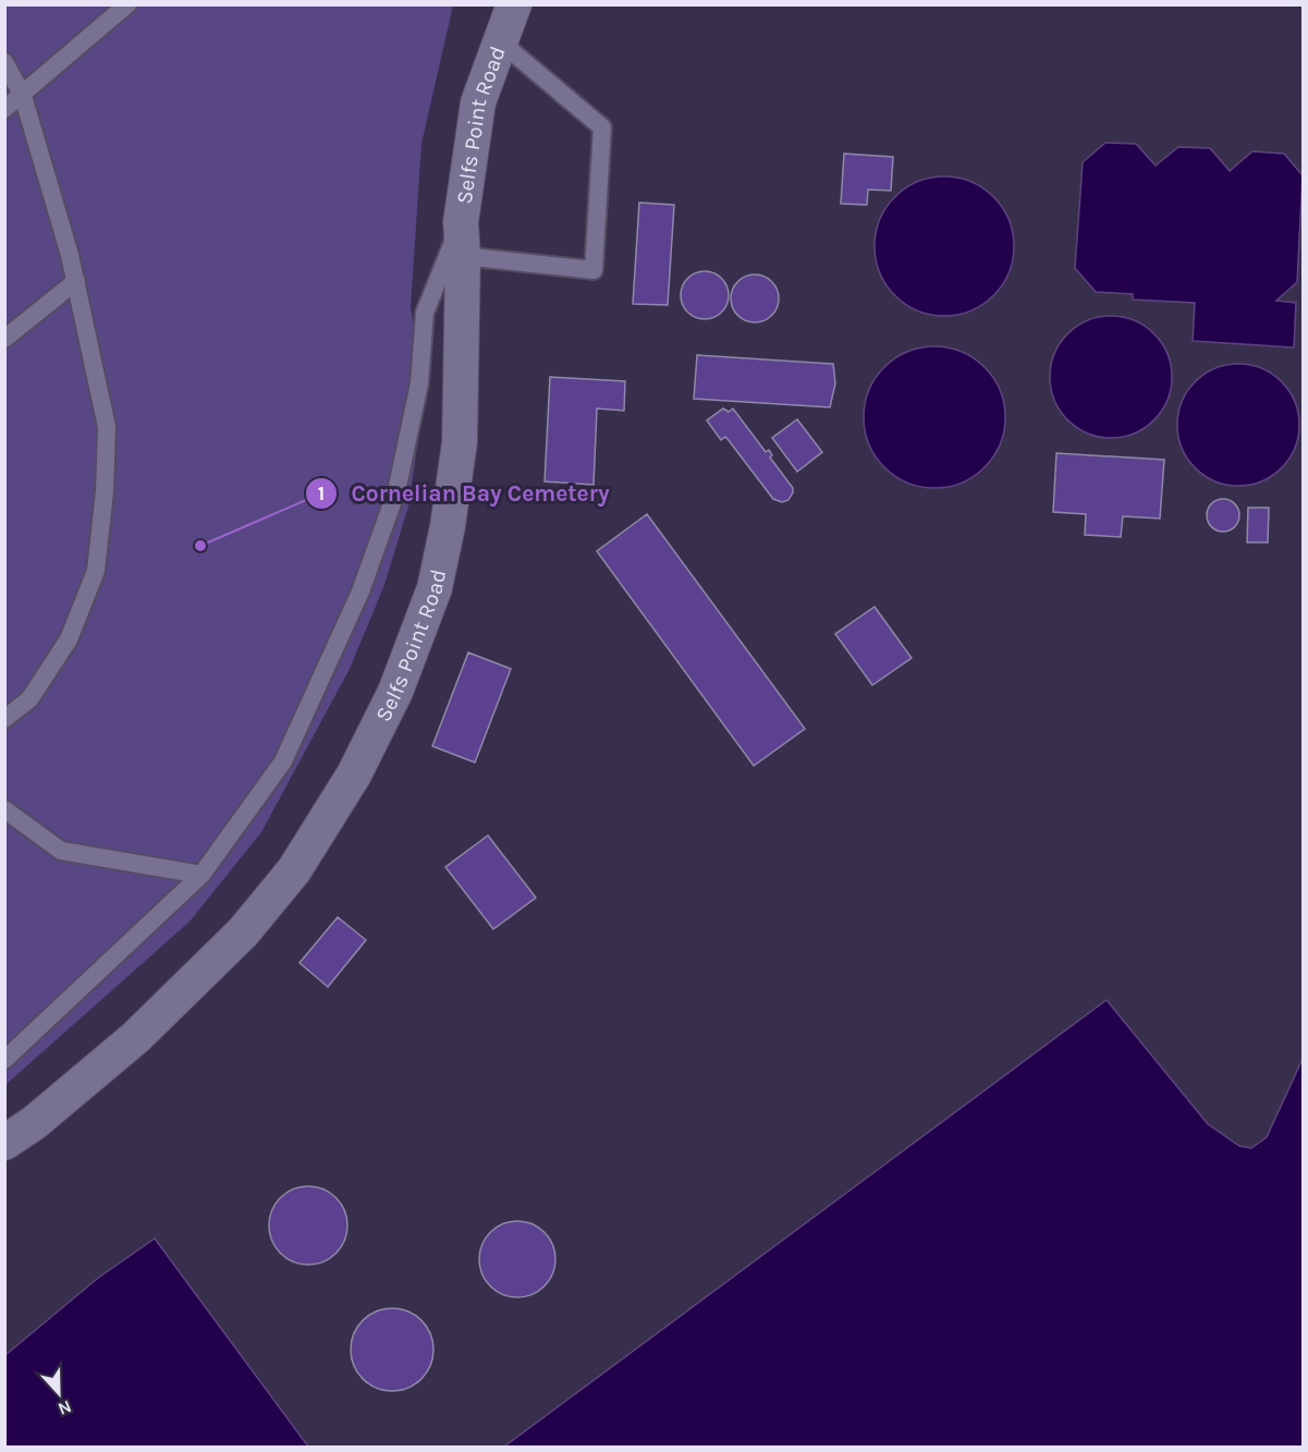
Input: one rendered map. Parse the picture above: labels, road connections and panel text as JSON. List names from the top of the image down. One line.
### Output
{"streets":{"street":["Selfs Point Road"]},"places":["Cornelian Bay Cemetery"],"north":"bottom"}
